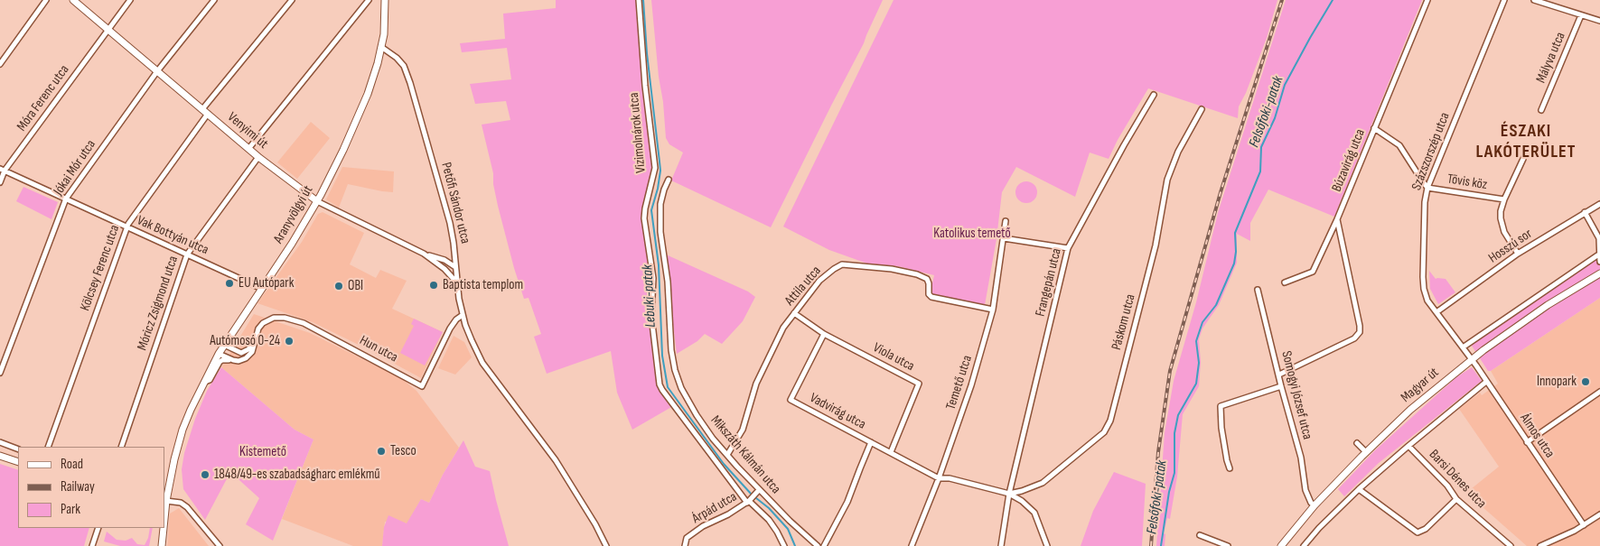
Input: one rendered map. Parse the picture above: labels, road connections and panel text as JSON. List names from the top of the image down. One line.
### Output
{"streets":{"street":["Mályva utca","Móra Ferenc utca","Venyimi út","Vizimolnárok utca","Százszorszép utca","Búzavirág utca","Jókai Mór utca","Tövis köz","Petőfi Sándor utca","Aranyvölgyi út","Vak Bottyán utca","Hosszú sor","Kölcsey Ferenc utca","Frangepán utca","Attila utca","Móricz Zsigmond utca","Páskom utca","Hun utca","Viola utca","Temető utca","Magyar út","Somogyi József utca","Vadvirág utca","Álmos utca","Mikszáth Kálmán utca","Barsi Dénes utca","Árpád utca"]},"crossings":[["Móra Ferenc utca","Venyimi út"],["Móra Ferenc utca","Vak Bottyán utca"],["Venyimi út","Jókai Mór utca"],["Venyimi út","Petőfi Sándor utca"],["Venyimi út","Aranyvölgyi út"],["Venyimi út","Kölcsey Ferenc utca"],["Venyimi út","Móricz Zsigmond utca"],["Vizimolnárok utca","Árpád utca"],["Százszorszép utca","Tövis köz"],["Százszorszép utca","Hosszú sor"],["Százszorszép utca","Magyar út"],["Százszorszép utca","Álmos utca"],["Búzavirág utca","Tövis köz"],["Jókai Mór utca","Vak Bottyán utca"],["Petőfi Sándor utca","Aranyvölgyi út"],["Petőfi Sándor utca","Hun utca"],["Aranyvölgyi út","Vak Bottyán utca"],["Aranyvölgyi út","Hun utca"],["Vak Bottyán utca","Kölcsey Ferenc utca"],["Vak Bottyán utca","Móricz Zsigmond utca"],["Frangepán utca","Páskom utca"],["Attila utca","Viola utca"],["Attila utca","Temető utca"],["Attila utca","Mikszáth Kálmán utca"],["Viola utca","Vadvirág utca"],["Temető utca","Vadvirág utca"],["Magyar út","Somogyi József utca"],["Magyar út","Álmos utca"],["Mikszáth Kálmán utca","Árpád utca"]],"districts":["ÉSZAKI LAKÓTERÜLET"],"water":["Felsőfoki-patak","Lebuki-patak"],"parks":["Katolikus temető","Kistemető"],"places":["EU Autópark","Baptista templom","OBI","Autómosó 0-24","Innopark","Tesco","1848/49-es szabadságharc emlékmű"],"legend":["Road","Railway","Park"]}
